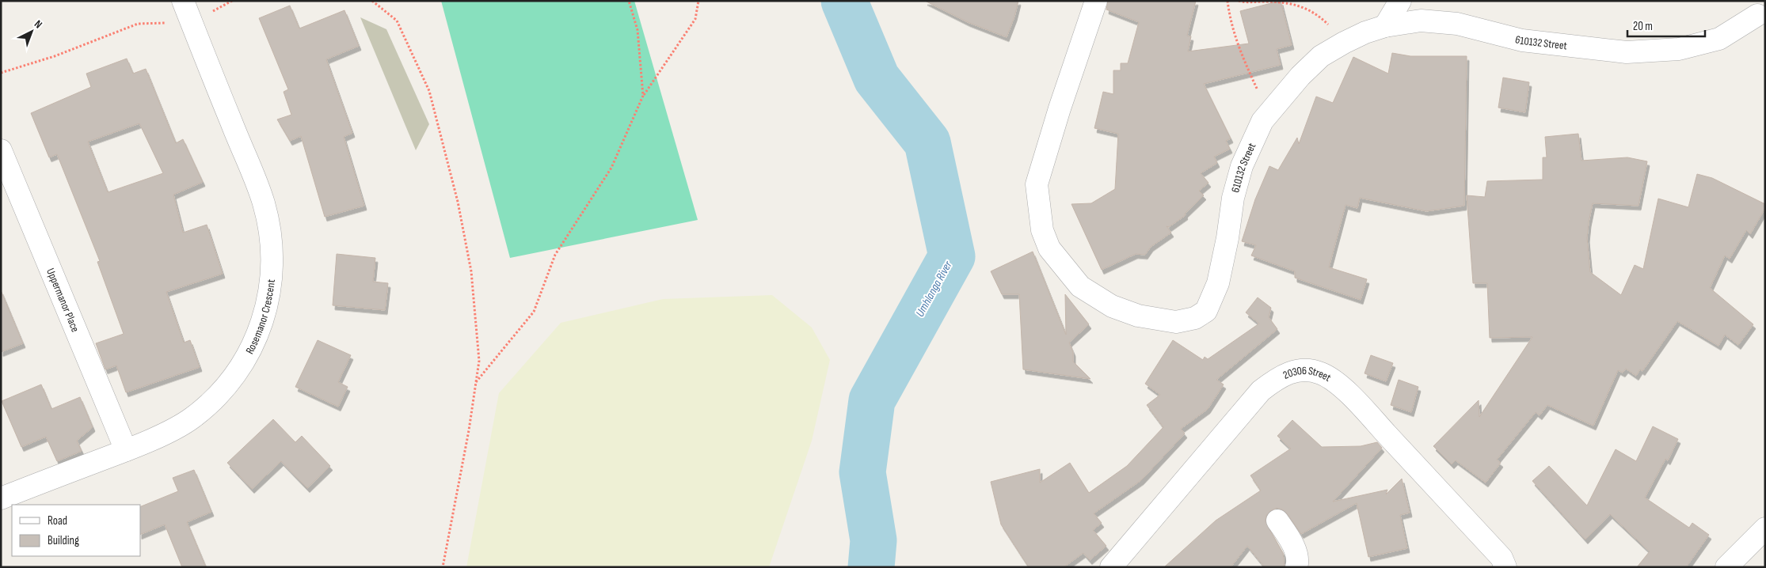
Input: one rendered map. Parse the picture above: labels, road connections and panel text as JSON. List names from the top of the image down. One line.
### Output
{"streets":{"street":["610132 Street","Uppermanor Place","Rosemanor Crescent","20306 Street"]},"crossings":[["Uppermanor Place","Rosemanor Crescent"]],"water":["Umhlanga River"],"legend":["Road","Building"],"scale_bar":"20 m","north":"top right"}
